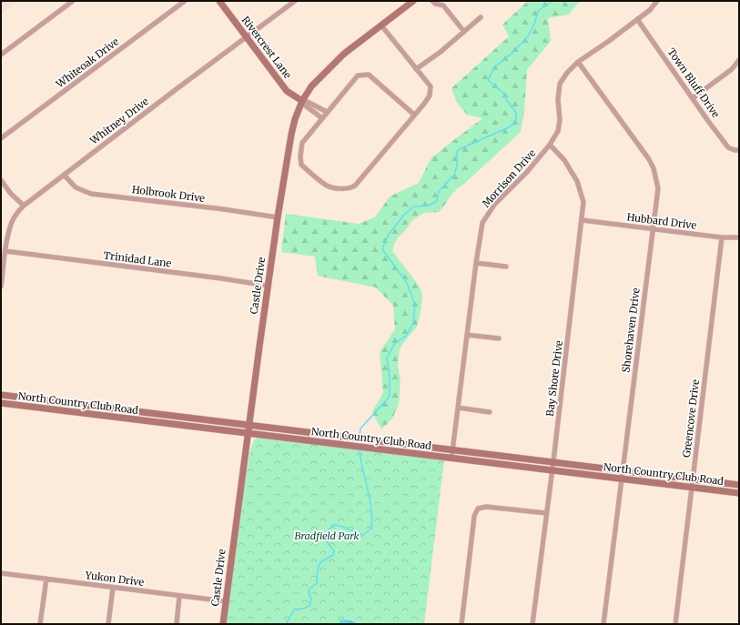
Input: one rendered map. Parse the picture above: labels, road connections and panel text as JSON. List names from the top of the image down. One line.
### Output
{"streets":{"main road":["Rivercrest Lane","Castle Drive","North Country Club Road"],"street":["Whiteoak Drive","Town Bluff Drive","Whitney Drive","Morrison Drive","Holbrook Drive","Hubbard Drive","Trinidad Lane","Shorehaven Drive","Bay Shore Drive","Greencove Drive","Yukon Drive"]},"crossings":[["Rivercrest Lane","Whitney Drive"],["Rivercrest Lane","Castle Drive"],["Town Bluff Drive","Morrison Drive"],["Whitney Drive","Holbrook Drive"],["Whitney Drive","Trinidad Lane"],["Morrison Drive","Shorehaven Drive"],["Morrison Drive","Bay Shore Drive"],["Morrison Drive","North Country Club Road"],["Holbrook Drive","Castle Drive"],["Hubbard Drive","Shorehaven Drive"],["Hubbard Drive","Bay Shore Drive"],["Hubbard Drive","Greencove Drive"],["Trinidad Lane","Castle Drive"],["Castle Drive","North Country Club Road"],["Castle Drive","Yukon Drive"],["Shorehaven Drive","North Country Club Road"],["Bay Shore Drive","North Country Club Road"],["North Country Club Road","Greencove Drive"]],"parks":["Bradfield Park"]}
